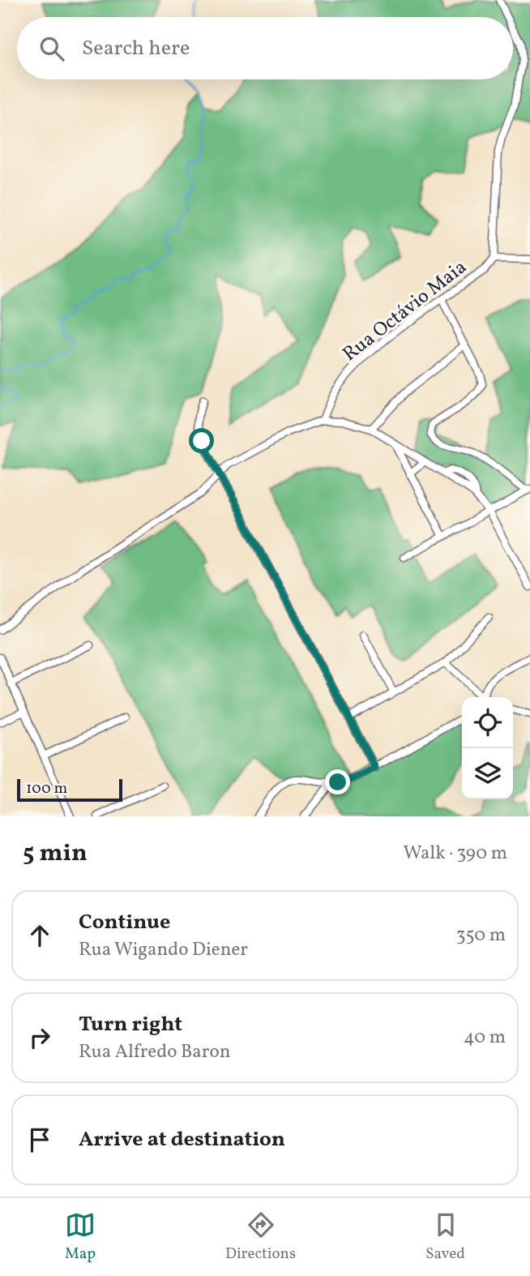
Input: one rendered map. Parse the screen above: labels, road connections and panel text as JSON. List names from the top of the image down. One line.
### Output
{"streets":{"street":["Rua Octávio Maia"]},"scale_bar":"100 m","page":{"search":"Search here","scale":"100 m","heading":["5 min","Walk · 390 m"],"list":[["Continue","Rua Wigando Diener","350 m"],["Turn right","Rua Alfredo Baron","40 m"],"Arrive at destination"],"nav":["Map","Directions","Saved"]}}
